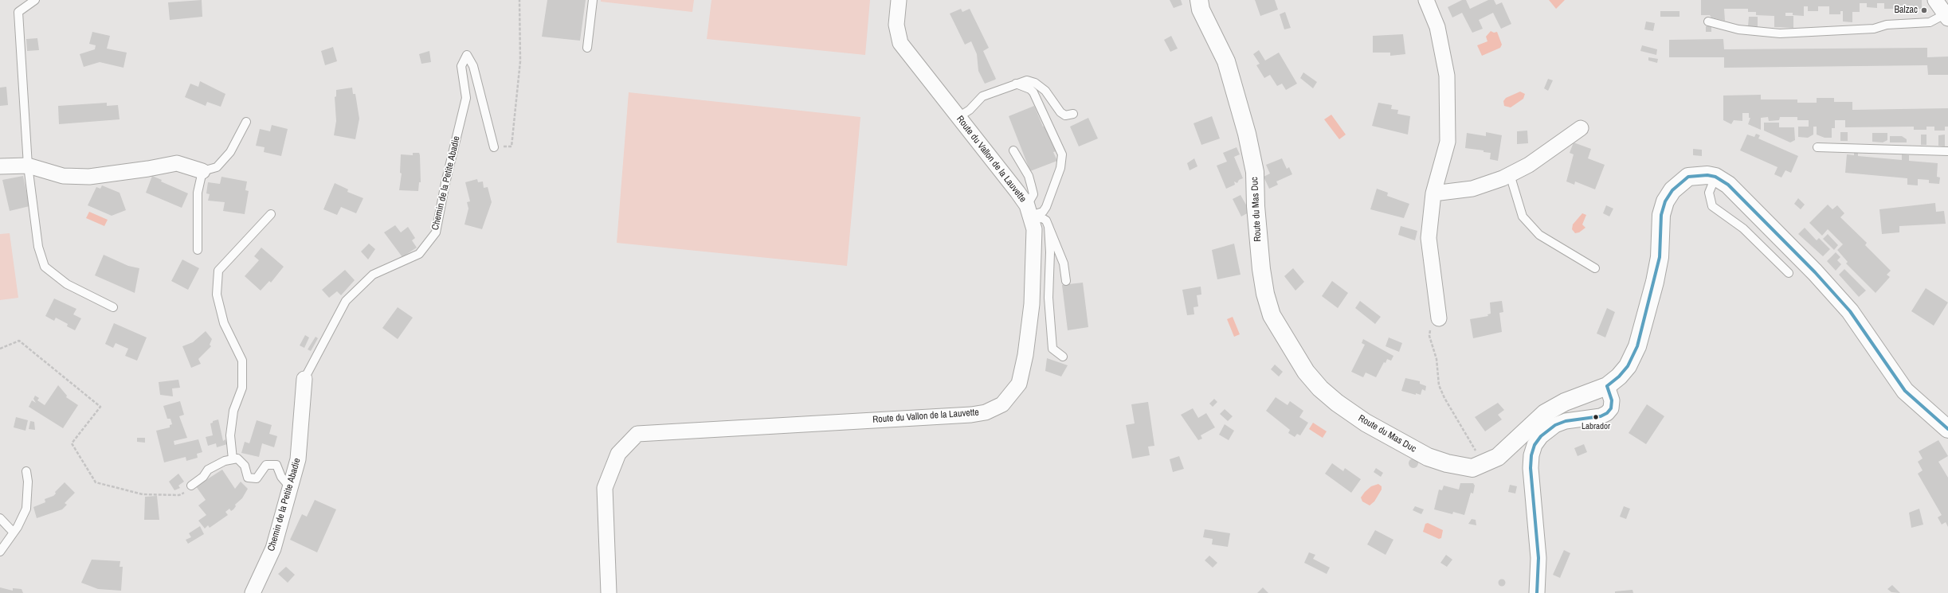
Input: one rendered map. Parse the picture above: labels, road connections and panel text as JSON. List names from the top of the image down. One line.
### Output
{"streets":{"street":["Route du Vallon de la Lauvette","Chemin de la Petite Abadie","Route du Mas Duc"]},"places":["Balzac","Labrador"]}
